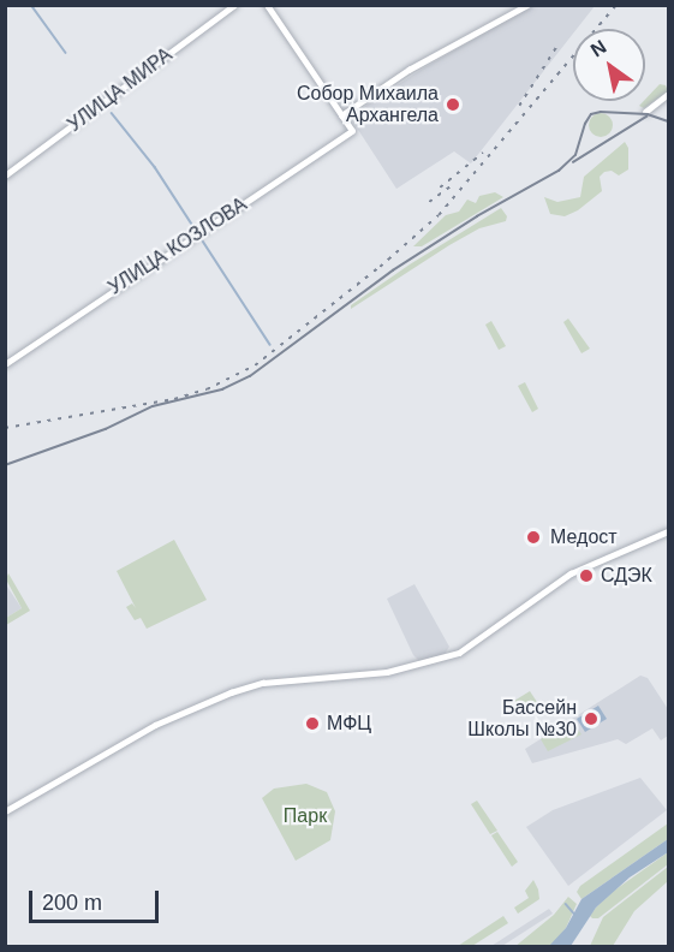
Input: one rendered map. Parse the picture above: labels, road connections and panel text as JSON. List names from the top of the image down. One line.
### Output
{"streets":{"street":["УЛИЦА МИРА","УЛИЦА КОЗЛОВА"]},"parks":["Парк"],"places":["Собор Михаила Архангела","Медост","СДЭК","Бассейн Школы №30","МФЦ"],"scale_bar":"200 m","north":"top left"}
